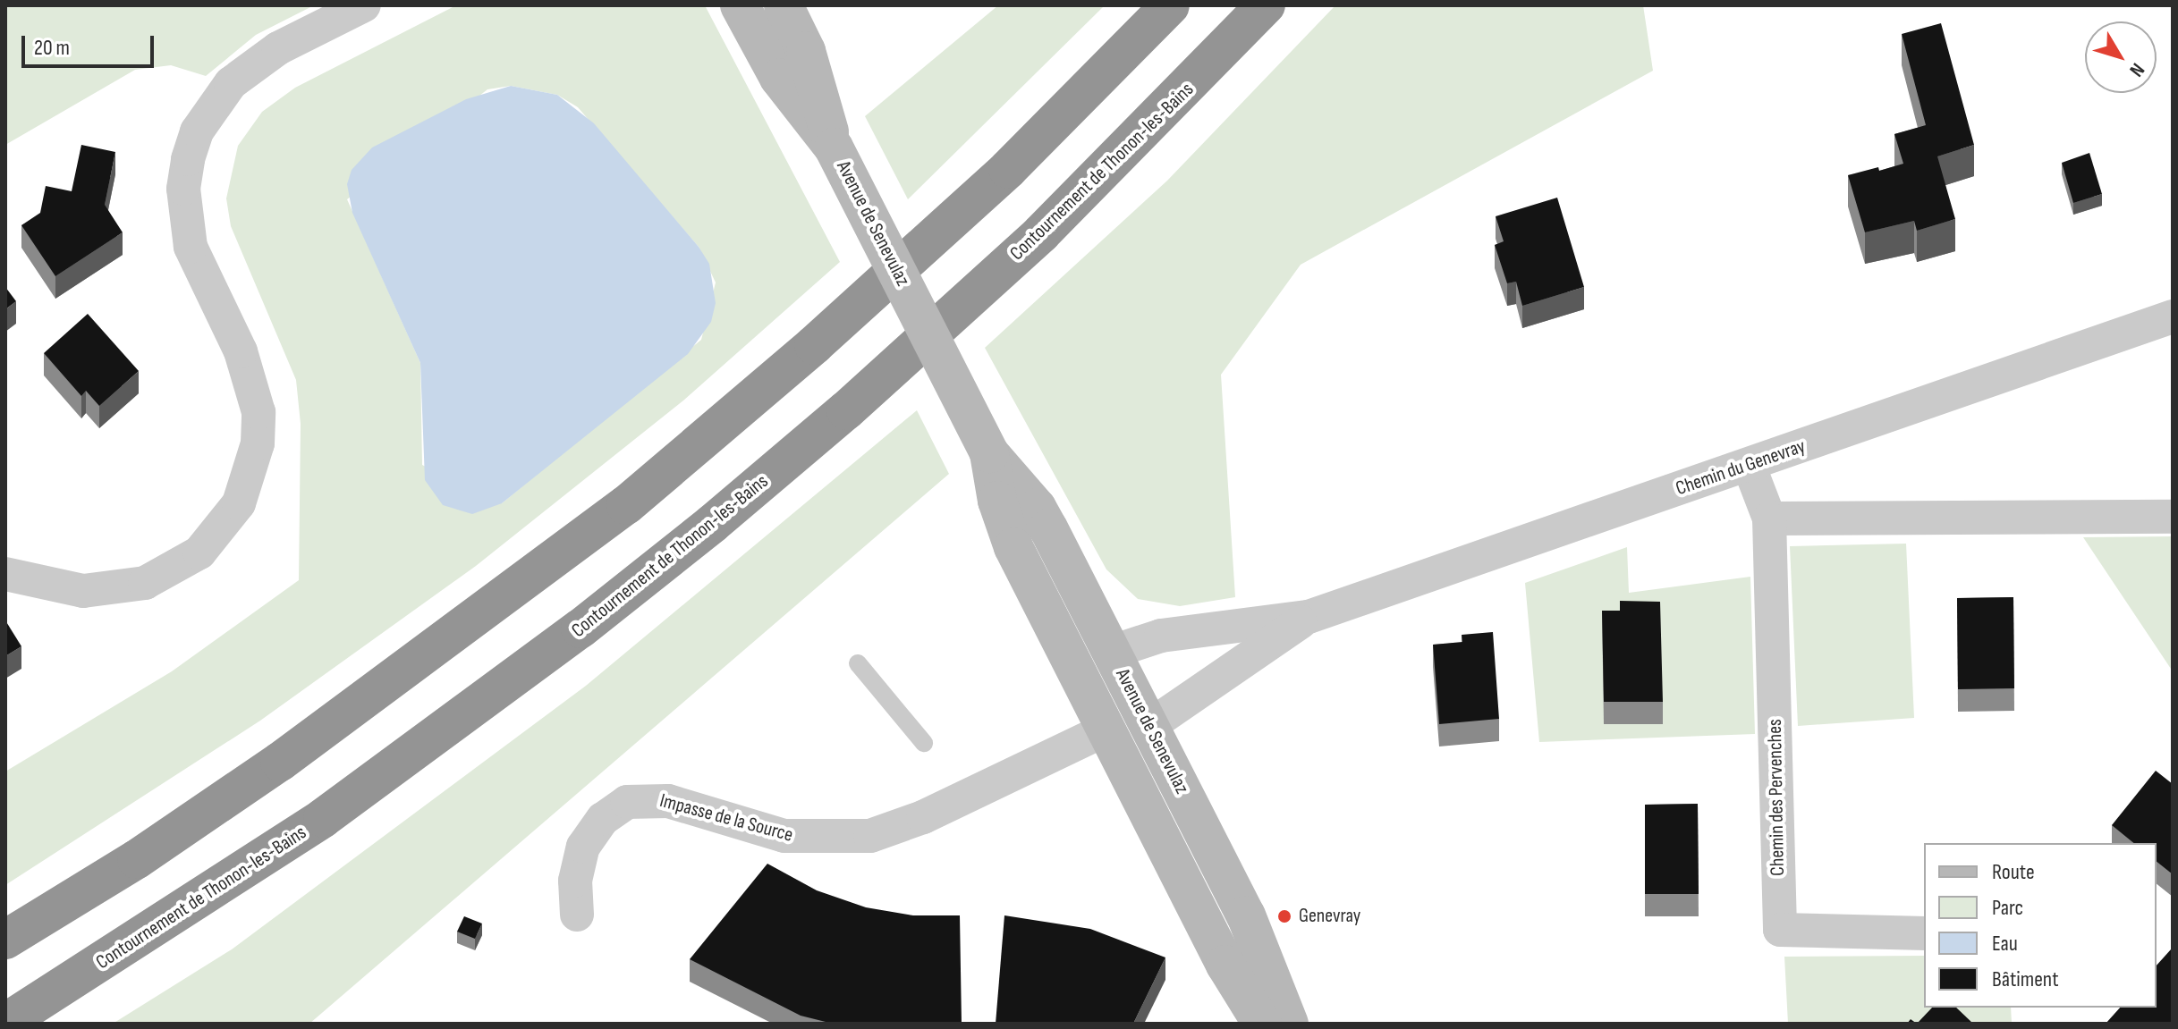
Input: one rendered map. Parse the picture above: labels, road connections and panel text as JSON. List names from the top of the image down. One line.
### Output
{"streets":{"highway":["Contournement de Thonon-les-Bains"],"main road":["Avenue de Senevulaz"],"street":["Chemin du Genevray","Chemin des Pervenches","Impasse de la Source"]},"crossings":[["Avenue de Senevulaz","Chemin du Genevray"],["Avenue de Senevulaz","Impasse de la Source"],["Chemin du Genevray","Chemin des Pervenches"]],"places":["Genevray"],"legend":["Route","Parc","Eau","Bâtiment"],"scale_bar":"20 m","north":"bottom right"}
